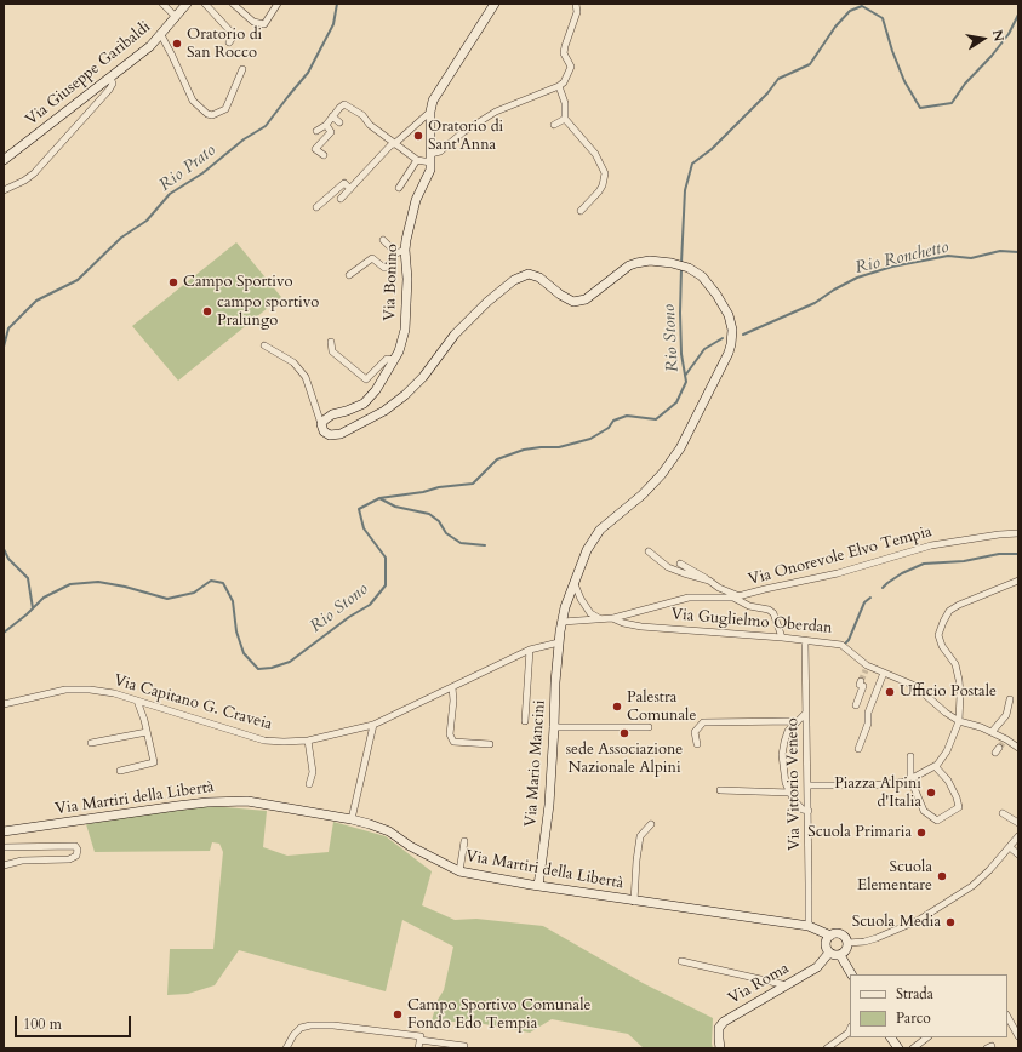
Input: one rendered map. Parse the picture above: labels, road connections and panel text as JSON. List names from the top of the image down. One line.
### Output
{"streets":{"street":["Via Giuseppe Garibaldi","Via Bonino","Via Onorevole Elvo Tempia","Via Guglielmo Oberdan","Via Capitano G. Craveia","Via Mario Mancini","Via Vittorio Veneto","Via Martiri della Libertà","Via Roma"]},"crossings":[["Via Onorevole Elvo Tempia","Via Guglielmo Oberdan"],["Via Guglielmo Oberdan","Via Vittorio Veneto"],["Via Capitano G. Craveia","Via Mario Mancini"],["Via Mario Mancini","Via Martiri della Libertà"],["Via Vittorio Veneto","Via Martiri della Libertà"],["Via Martiri della Libertà","Via Roma"]],"water":["Rio Prato","Rio Ronchetto","Rio Stono"],"places":["Oratorio di San Rocco","Oratorio di Sant'Anna","Campo Sportivo","campo sportivo Pralungo","Ufficio Postale","Palestra Comunale","sede Associazione Nazionale Alpini","Piazza Alpini d'Italia","Scuola Primaria","Scuola Elementare","Scuola Media","Campo Sportivo Comunale Fondo Edo Tempia"],"legend":["Strada","Parco"],"scale_bar":"100 m","north":"right"}
